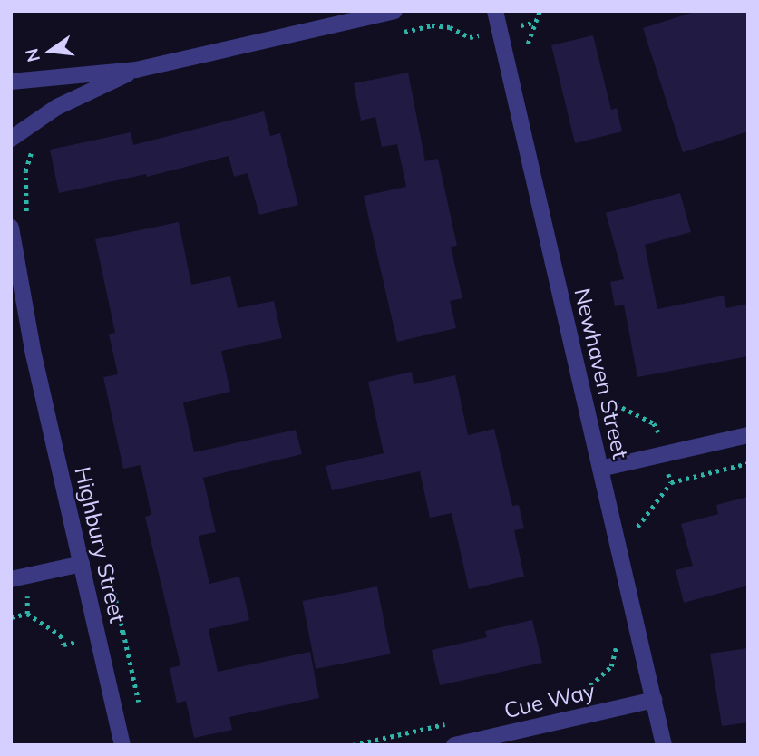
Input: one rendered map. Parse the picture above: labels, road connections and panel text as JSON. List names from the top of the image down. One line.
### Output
{"streets":{"street":["Newhaven Street","Highbury Street","Cue Way"]},"crossings":[["Newhaven Street","Cue Way"]],"north":"left"}
